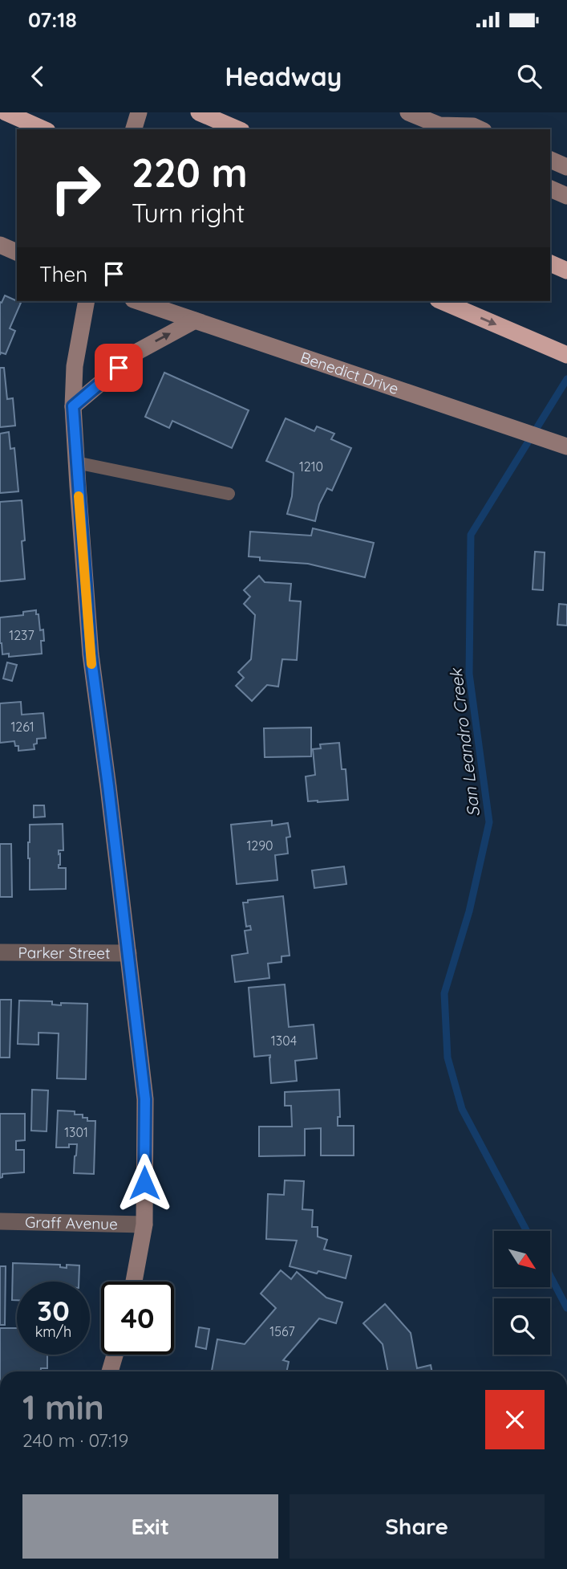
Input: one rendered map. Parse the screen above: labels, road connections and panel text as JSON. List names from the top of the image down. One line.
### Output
{"streets":{"street":["Benedict Drive","Parker Street","Graff Avenue"]},"water":["San Leandro Creek"],"house_numbers":["1210","1237","1261","1290","1304","1301","1567"],"north":"bottom right","page":{"status":"07:18","header":"Headway","turn":["220 m","Turn right"],"then":"Then","speed":"30 km/h","limit":"40","heading":["1 min","240 m · 07:19"],"buttons":["Exit","Share"]}}
